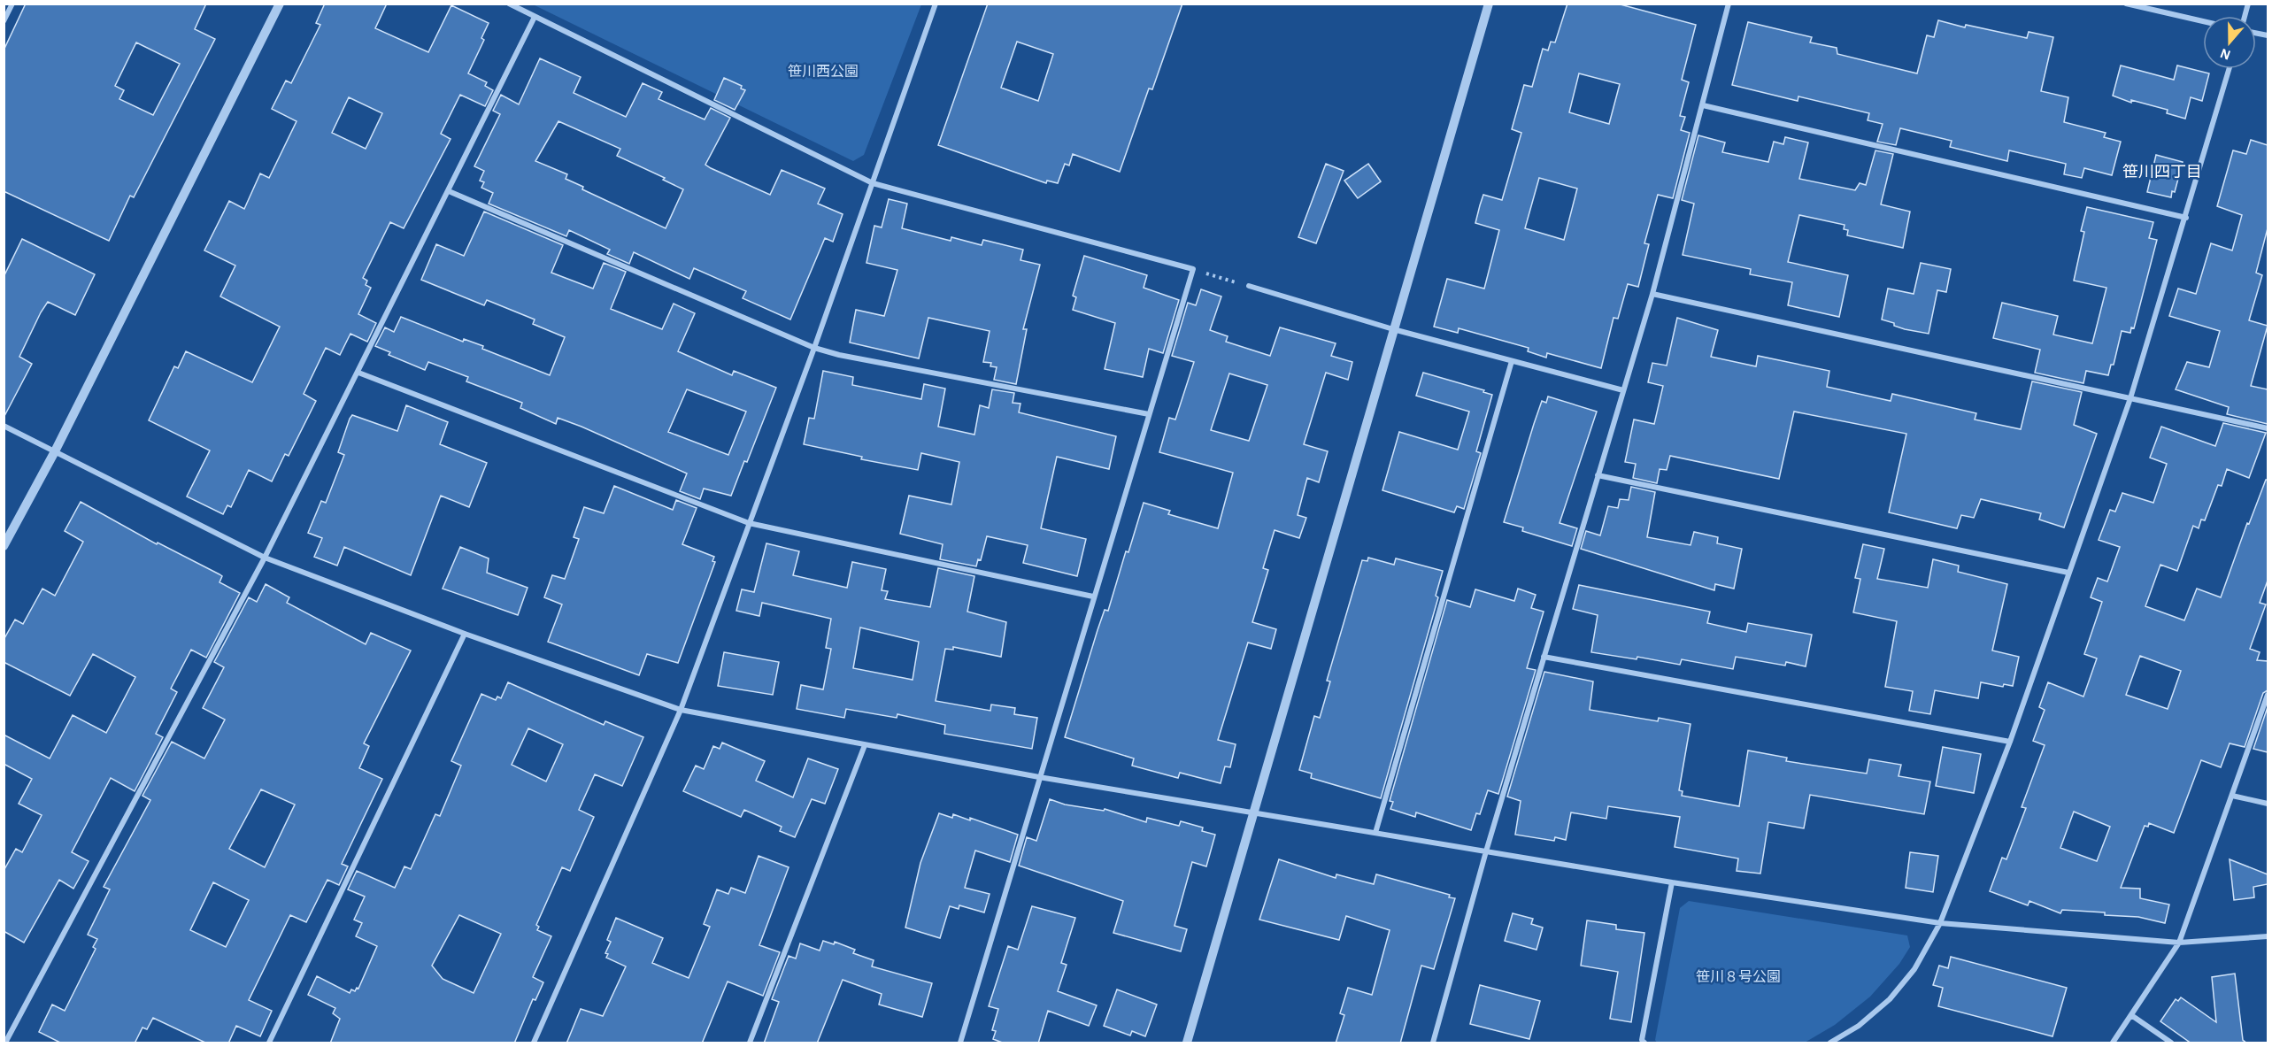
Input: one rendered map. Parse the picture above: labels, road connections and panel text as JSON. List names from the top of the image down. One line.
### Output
{"districts":["笹川四丁目"],"parks":["笹川西公園","笹川８号公園"],"north":"bottom"}
